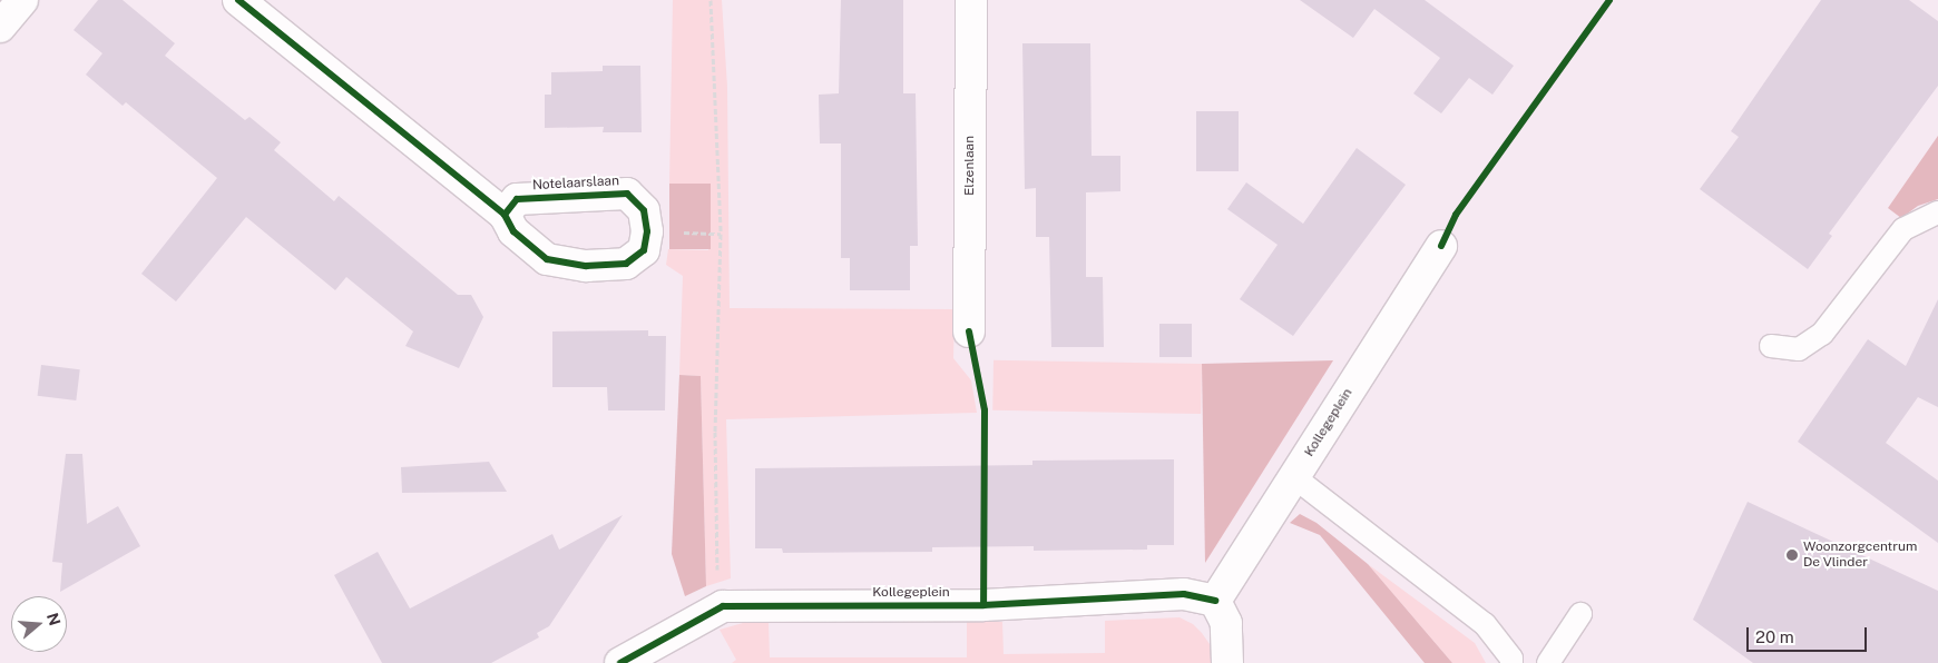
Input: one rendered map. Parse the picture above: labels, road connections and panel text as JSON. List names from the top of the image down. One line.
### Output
{"streets":{"street":["Elzenlaan","Kollegeplein"],"cycle path":["Notelaarslaan"]},"places":["Woonzorgcentrum De Vlinder"],"scale_bar":"20 m","north":"right"}
